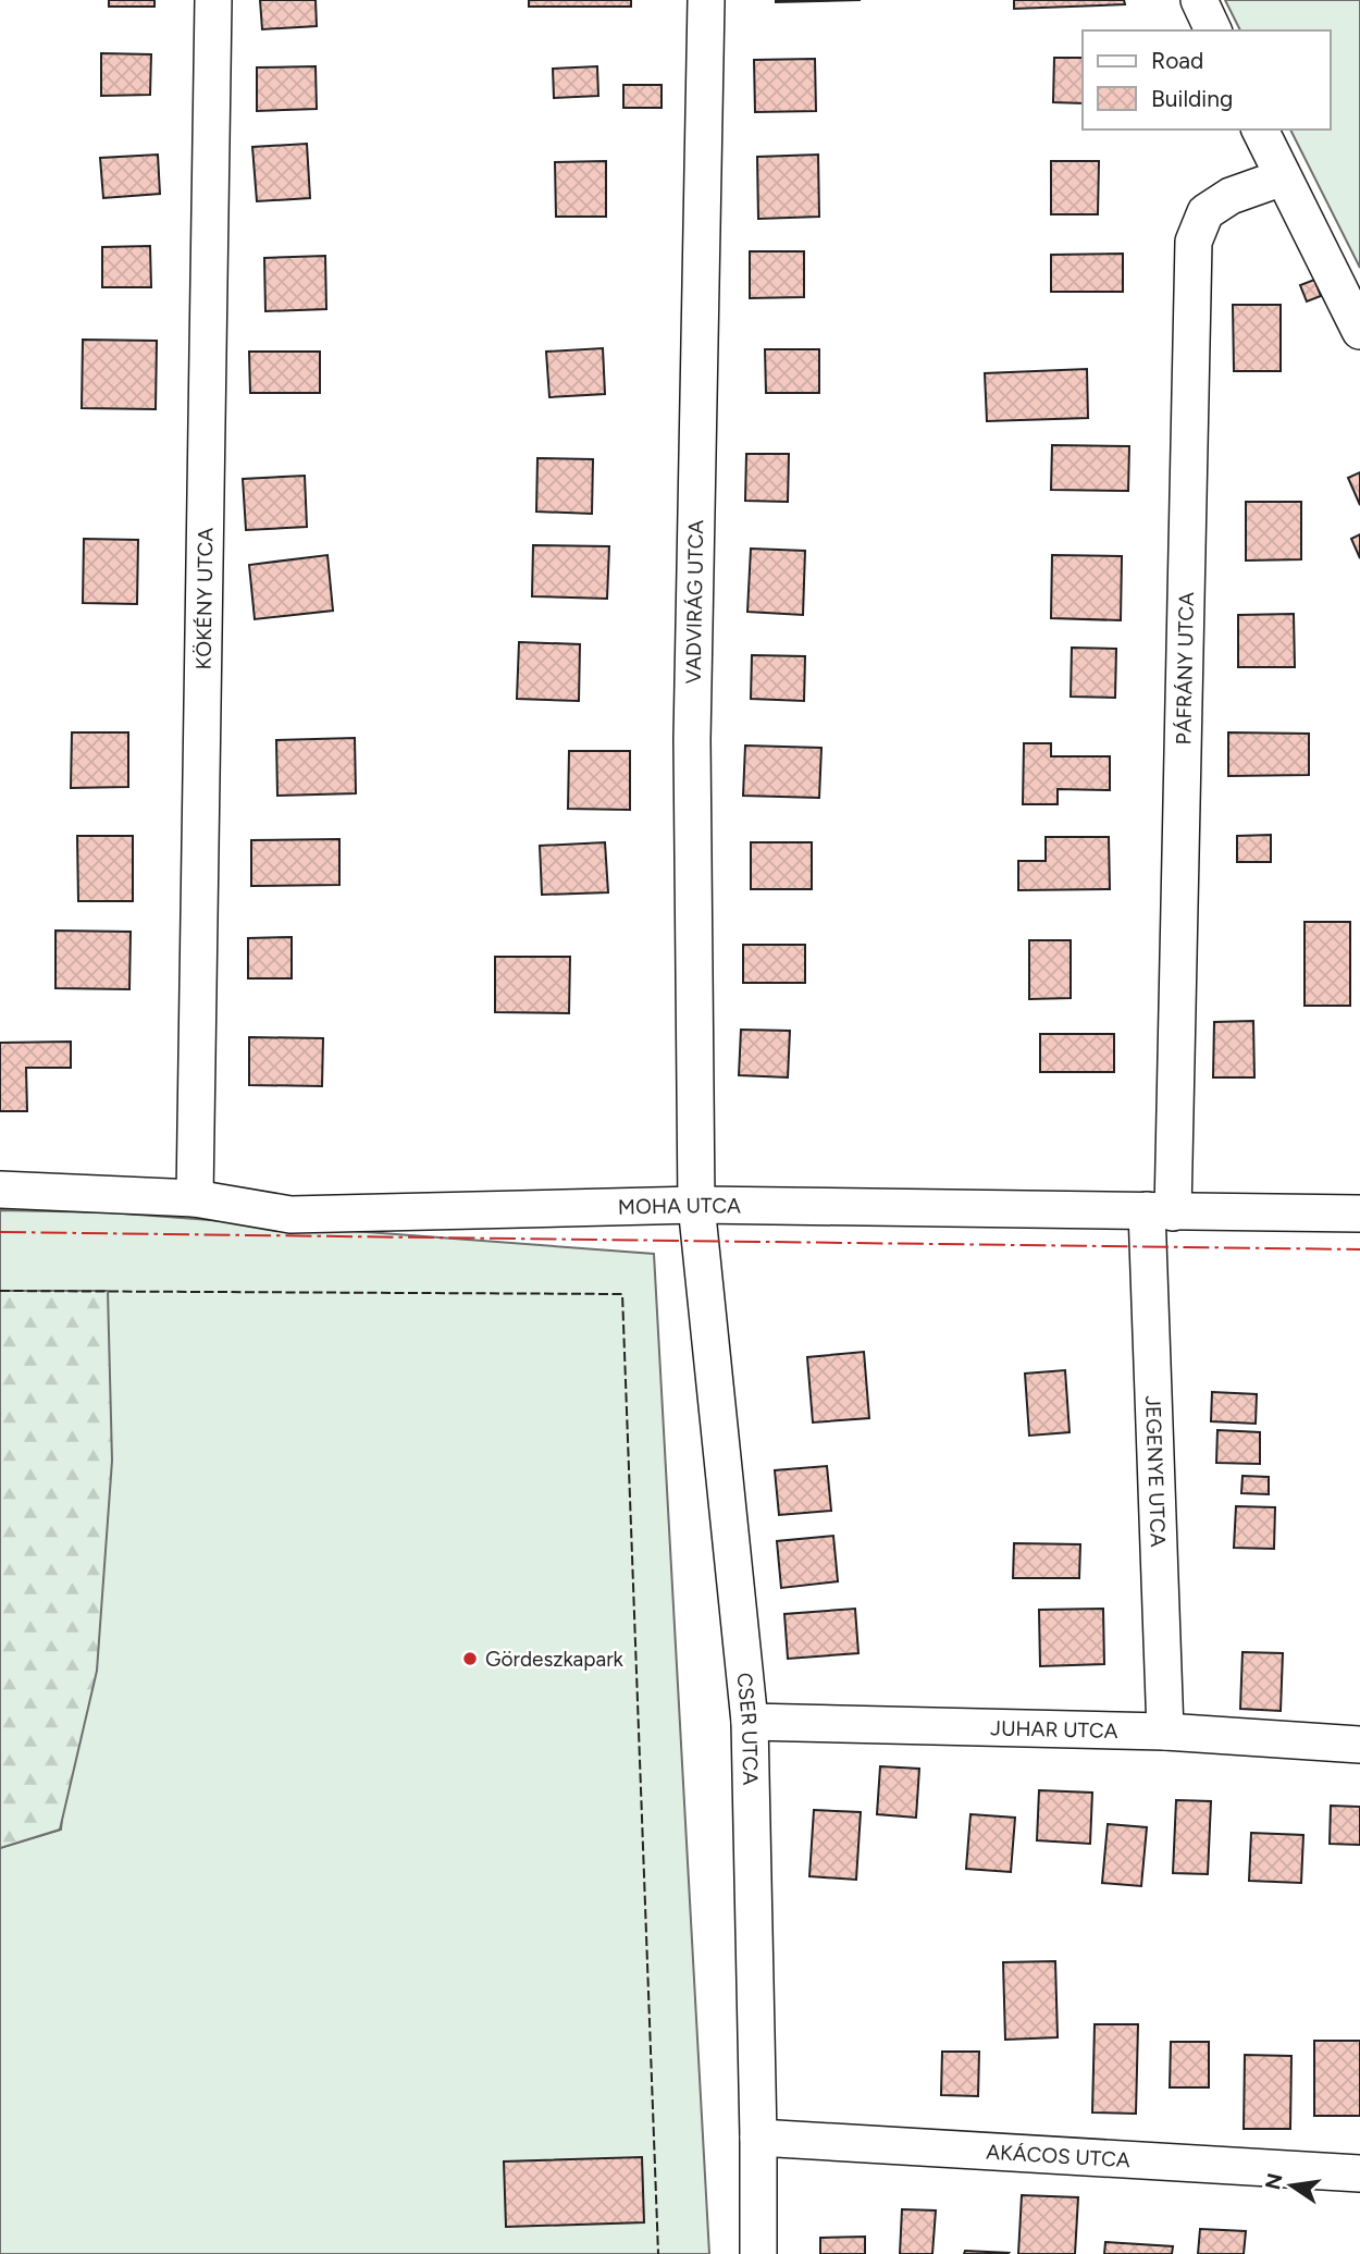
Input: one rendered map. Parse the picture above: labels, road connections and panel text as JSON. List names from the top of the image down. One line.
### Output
{"streets":{"street":["KÖKÉNY UTCA","VADVIRÁG UTCA","PÁFRÁNY UTCA","MOHA UTCA","JEGENYE UTCA","CSER UTCA","JUHAR UTCA","AKÁCOS UTCA"]},"crossings":[["KÖKÉNY UTCA","MOHA UTCA"],["VADVIRÁG UTCA","MOHA UTCA"],["VADVIRÁG UTCA","CSER UTCA"],["PÁFRÁNY UTCA","MOHA UTCA"],["PÁFRÁNY UTCA","JEGENYE UTCA"],["MOHA UTCA","JEGENYE UTCA"],["MOHA UTCA","CSER UTCA"],["JEGENYE UTCA","JUHAR UTCA"],["CSER UTCA","JUHAR UTCA"],["CSER UTCA","AKÁCOS UTCA"]],"places":["Gördeszkapark"],"legend":["Road","Building"],"north":"left"}
